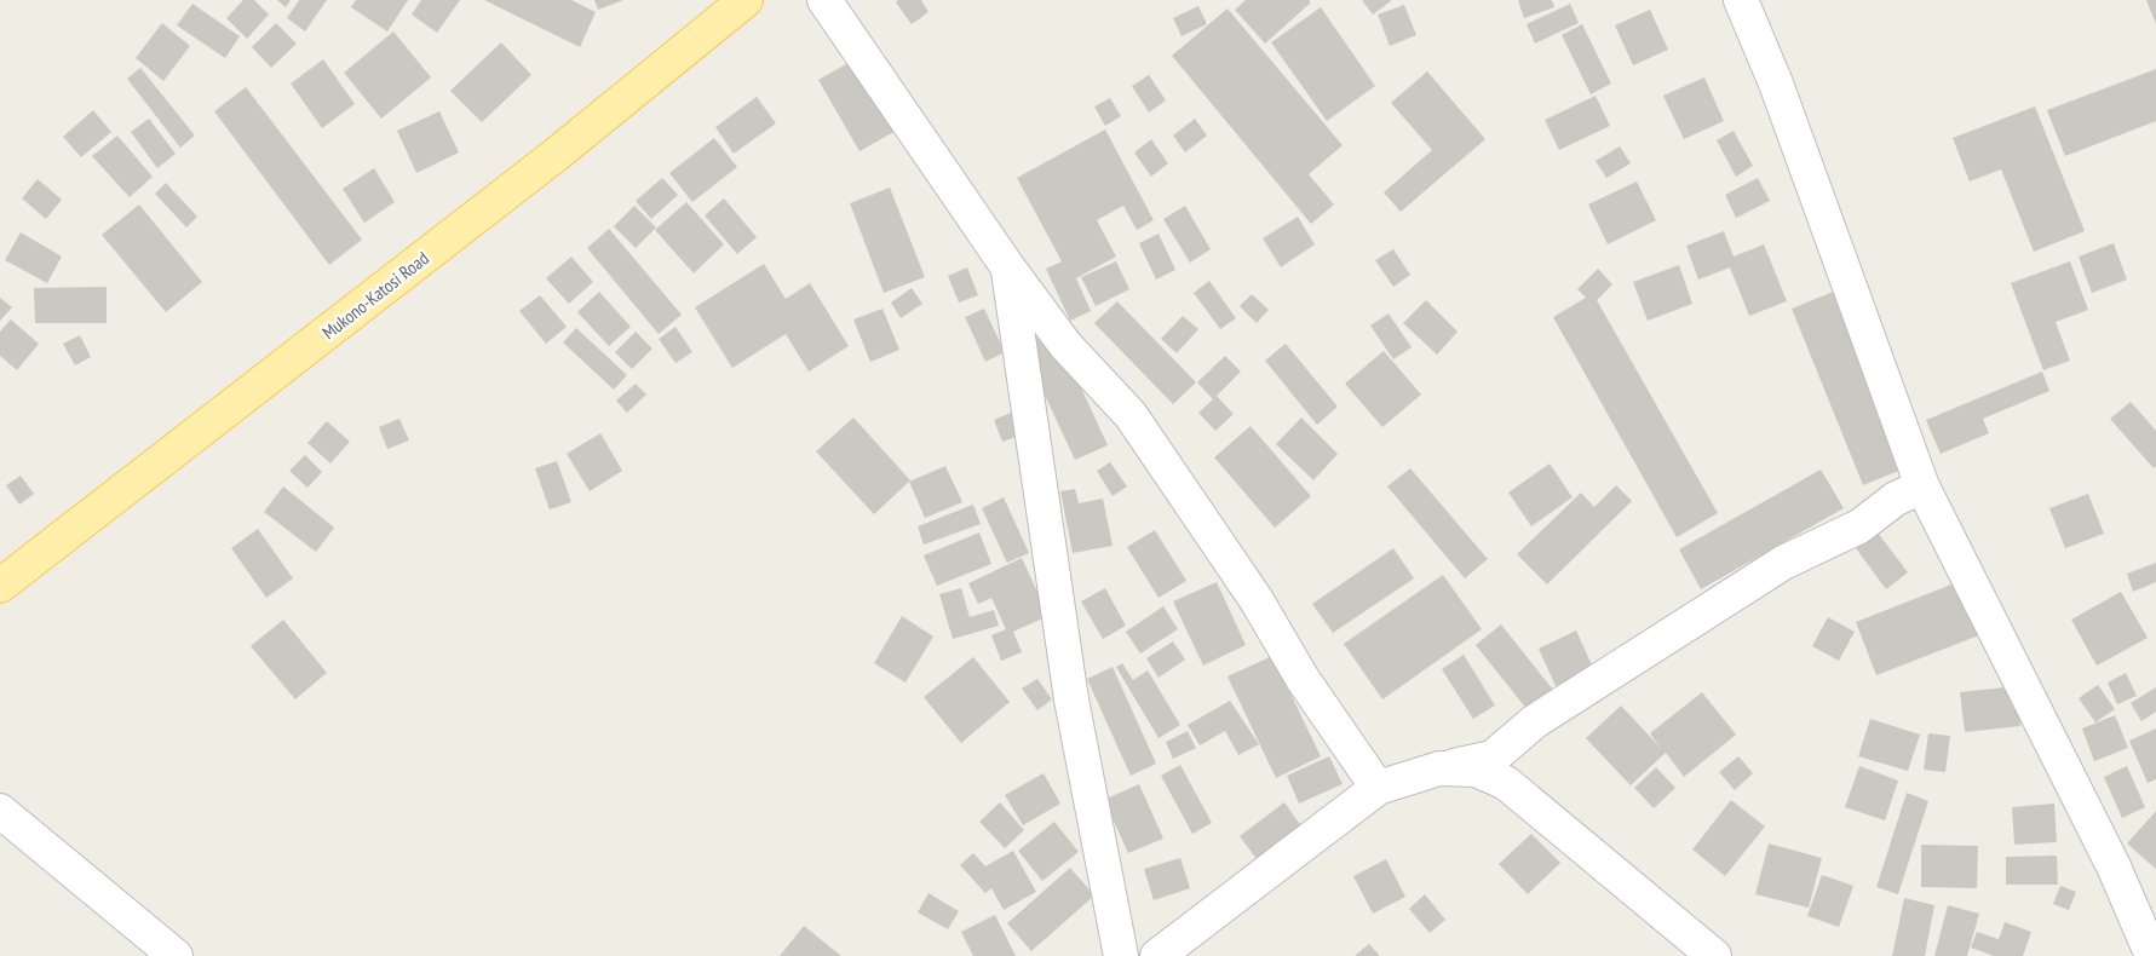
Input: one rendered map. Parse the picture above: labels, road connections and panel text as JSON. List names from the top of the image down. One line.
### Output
{"streets":{"main road":["Mukono-Katosi Road"]}}
